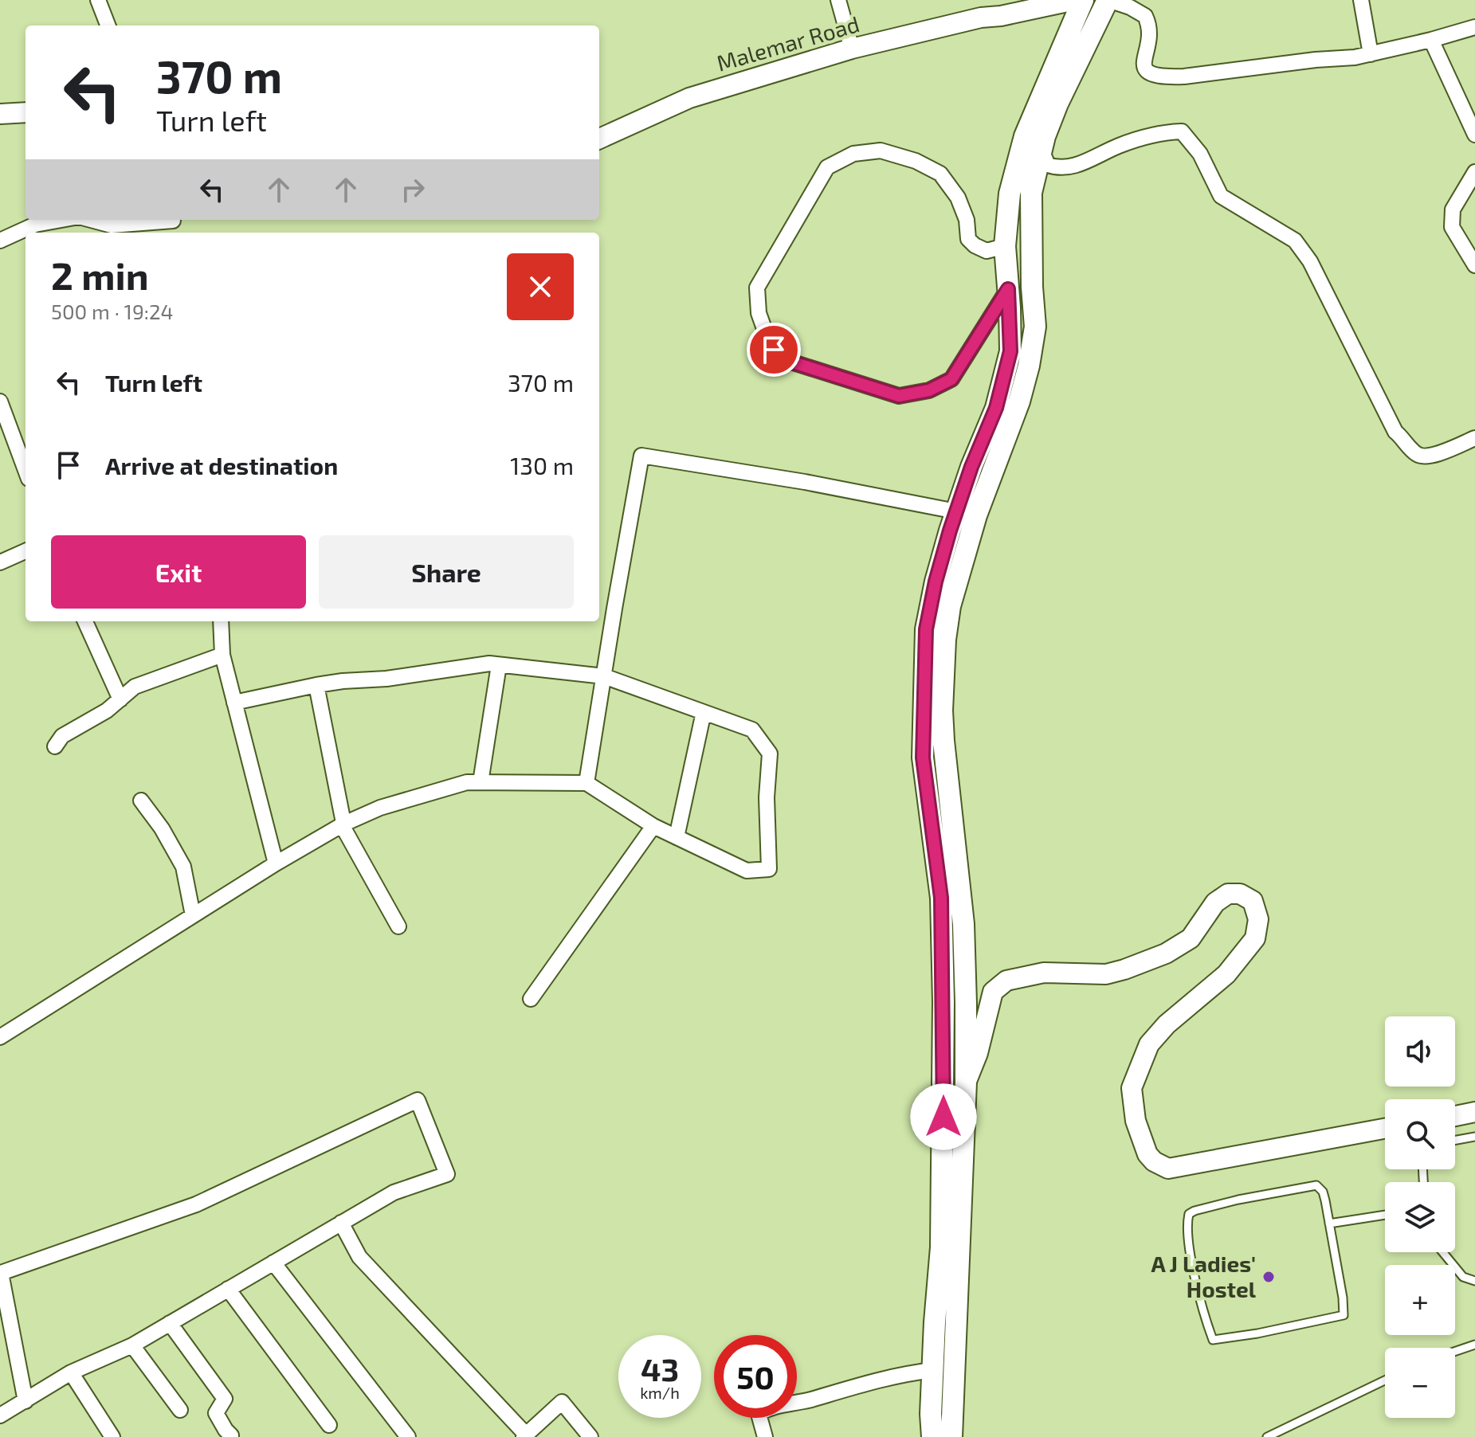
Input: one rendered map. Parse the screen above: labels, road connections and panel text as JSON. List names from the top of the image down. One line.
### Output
{"streets":{"street":["Malemar Road"]},"places":["A J Ladies' Hostel"],"page":{"turn":["370 m","Turn left"],"heading":["2 min","500 m · 19:24"],"list":[{"name":"Turn left","value":"370 m"},{"name":"Arrive at destination","value":"130 m"}],"buttons":["Exit","Share"],"map_buttons":["+","−"],"speed":"43 km/h","limit":"50"}}
